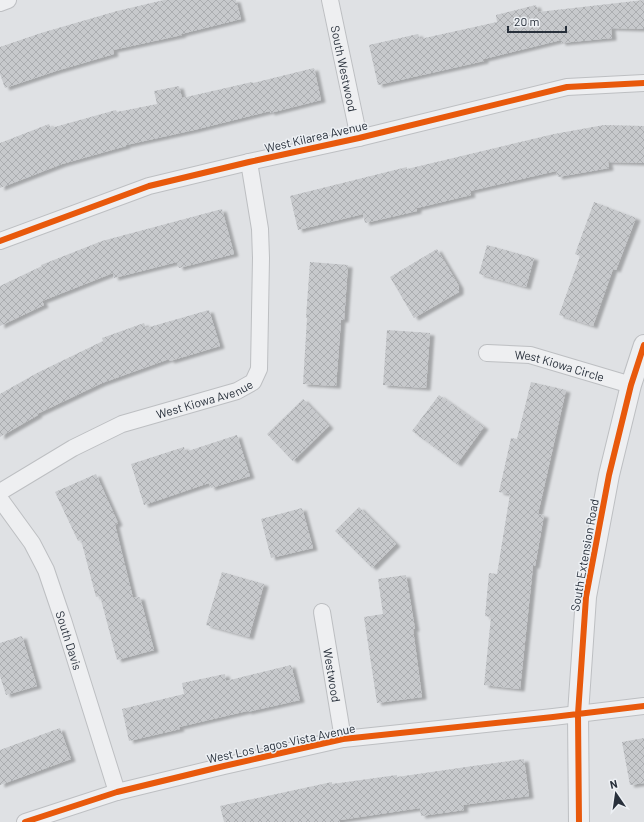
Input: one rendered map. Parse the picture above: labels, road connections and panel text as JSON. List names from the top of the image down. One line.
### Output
{"streets":{"street":["South Westwood","West Kilarea Avenue","West Kiowa Circle","West Kiowa Avenue","South Extension Road","South Davis","Westwood","West Los Lagos Vista Avenue"]},"crossings":[["South Westwood","West Kilarea Avenue"],["West Kilarea Avenue","West Kiowa Avenue"],["West Kiowa Circle","South Extension Road"],["South Extension Road","West Los Lagos Vista Avenue"],["South Davis","West Los Lagos Vista Avenue"],["Westwood","West Los Lagos Vista Avenue"]],"scale_bar":"20 m","north":"top"}
